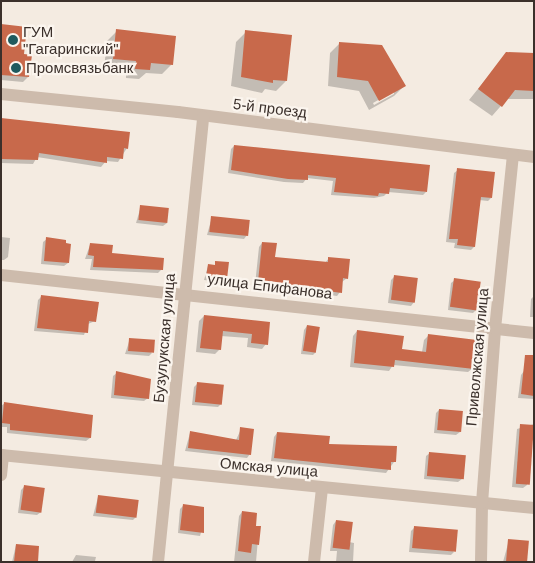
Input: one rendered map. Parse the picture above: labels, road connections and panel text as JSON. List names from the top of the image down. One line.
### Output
{"streets":{"street":["5-й проезд","улица Епифанова","Бузулукская улица","Приволжская улица","Омская улица"]},"crossings":[["5-й проезд","Бузулукская улица"],["5-й проезд","Приволжская улица"],["улица Епифанова","Бузулукская улица"],["улица Епифанова","Приволжская улица"],["Бузулукская улица","Омская улица"],["Приволжская улица","Омская улица"]],"places":["ГУМ \"Гагаринский\"","Промсвязьбанк"]}
